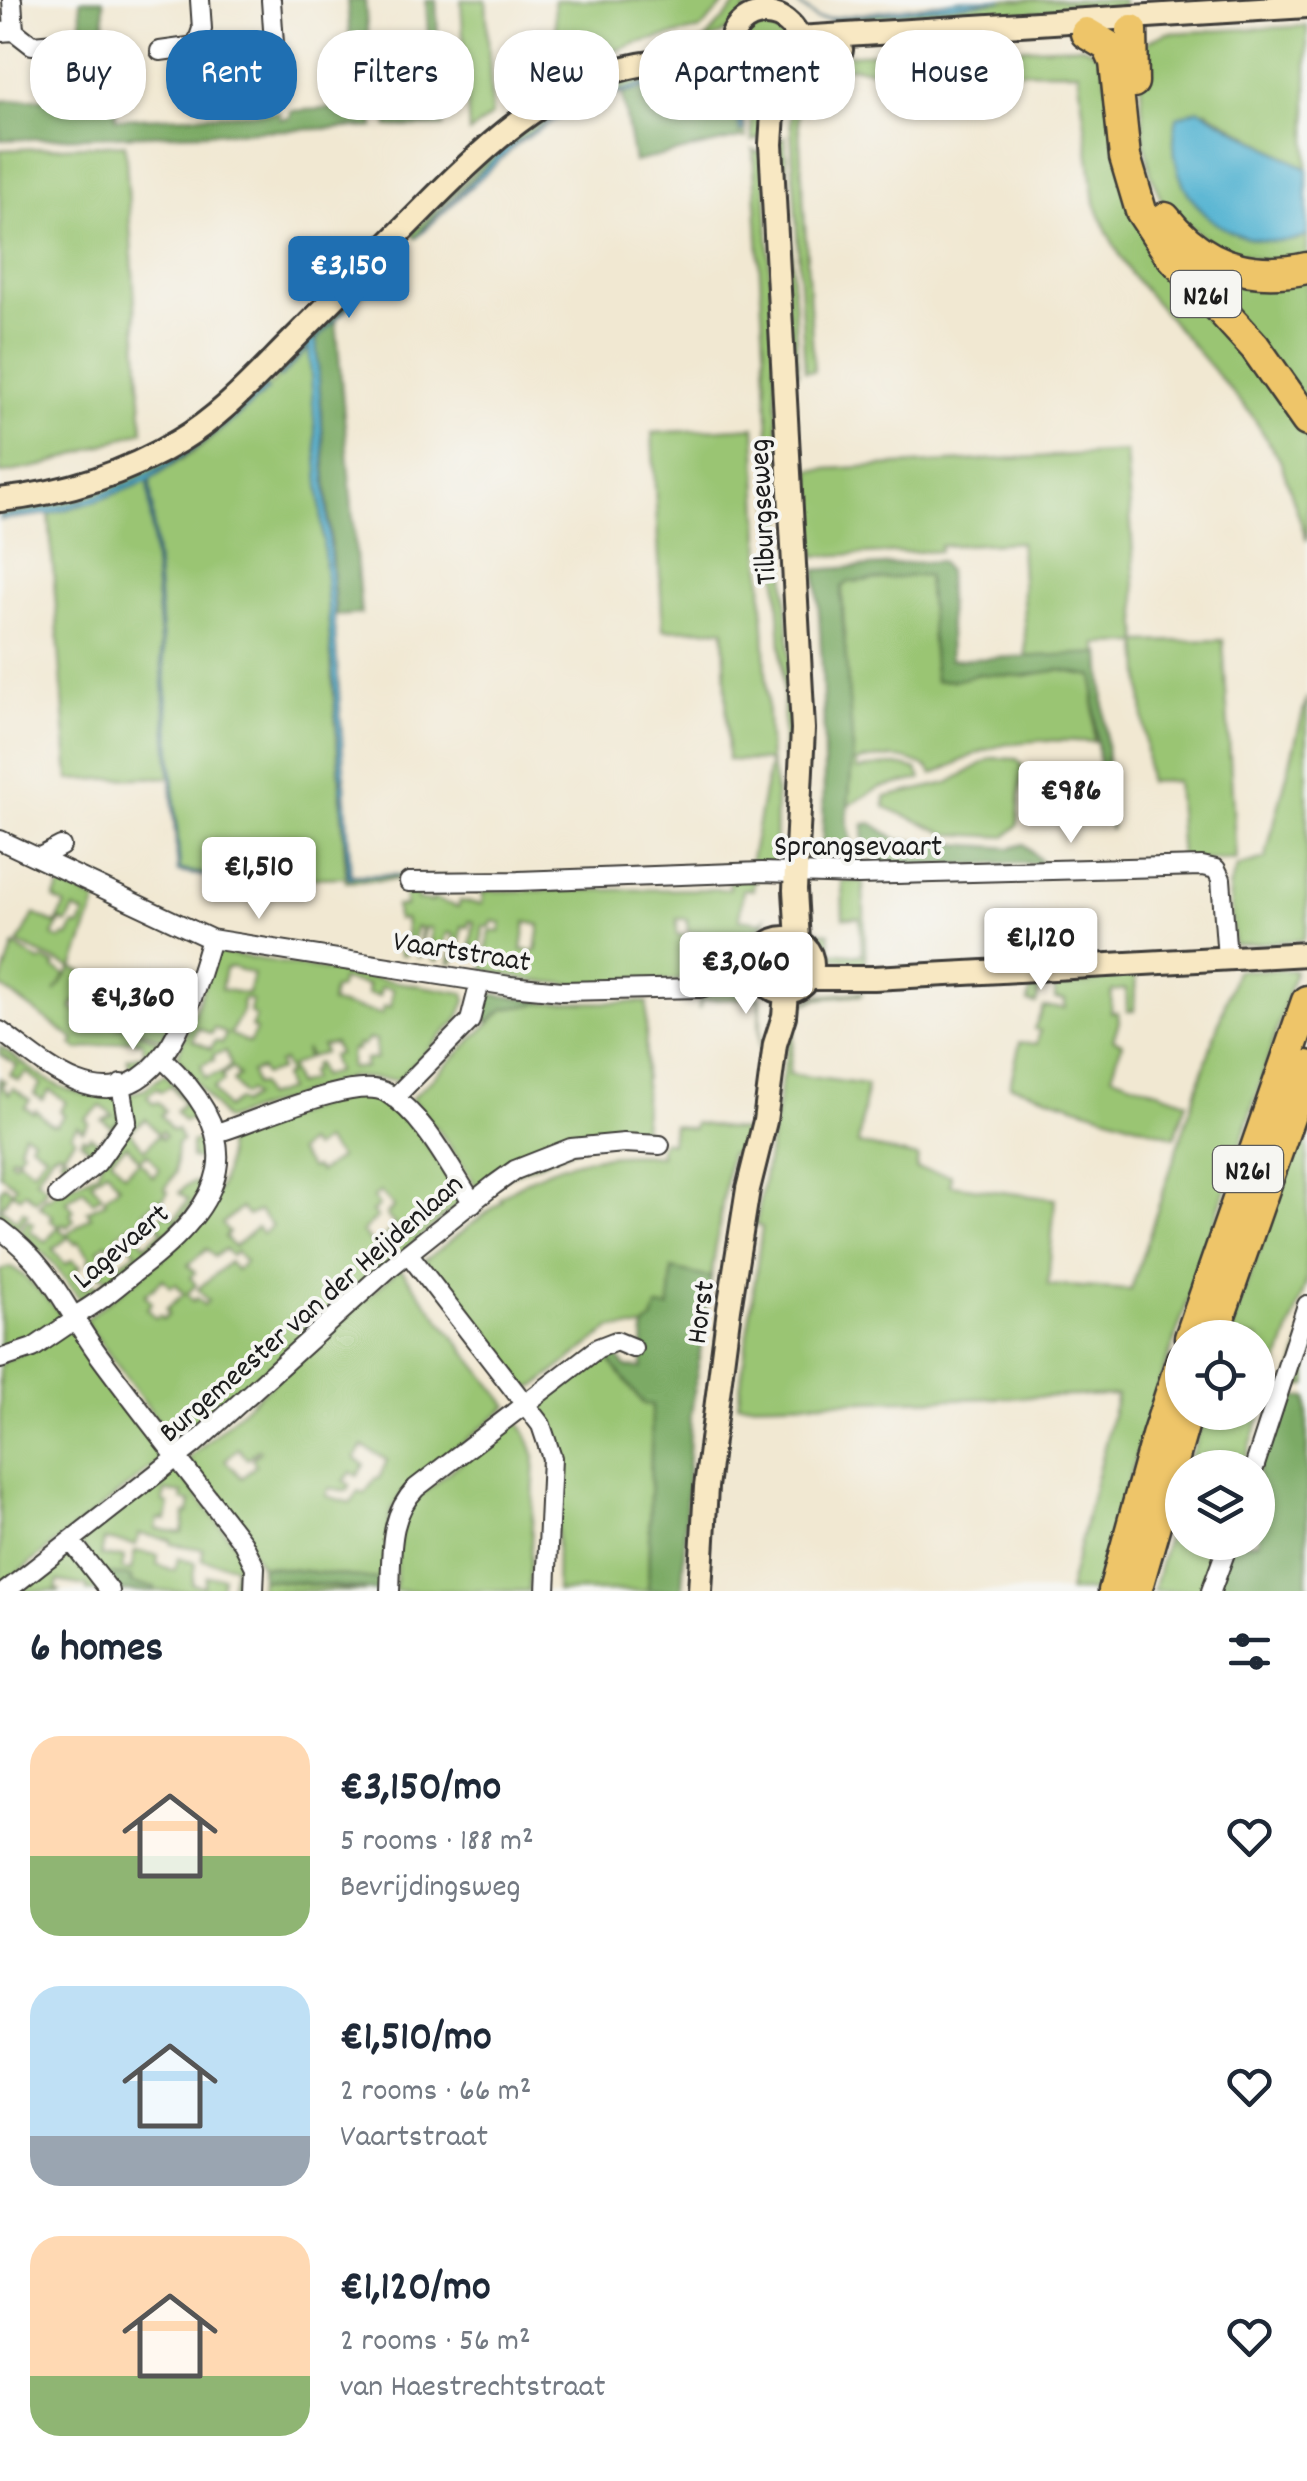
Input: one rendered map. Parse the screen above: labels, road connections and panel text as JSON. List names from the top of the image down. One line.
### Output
{"streets":{"highway":["N261"],"street":["Tilburgseweg","Sprangsevaart","Vaartstraat","Lagevaert","Burgemeester van der Heijdenlaan","Horst"]},"crossings":[["Tilburgseweg","Sprangsevaart"],["Tilburgseweg","Vaartstraat"],["Tilburgseweg","Horst"],["Vaartstraat","Horst"]],"page":{"chip":["Buy","Rent","Filters","New","Apartment","House"],"price":["€3,150","€986","€1,510","€1,120","€3,060","€4,360"],"heading":"6 homes","list":[{"name":"€3,150/mo","note":"5 rooms · 188 m² · Bevrijdingsweg"},{"name":"€1,510/mo","note":"2 rooms · 66 m² · Vaartstraat"},{"name":"€1,120/mo","note":"2 rooms · 56 m² · van Haestrechtstraat"}]}}
